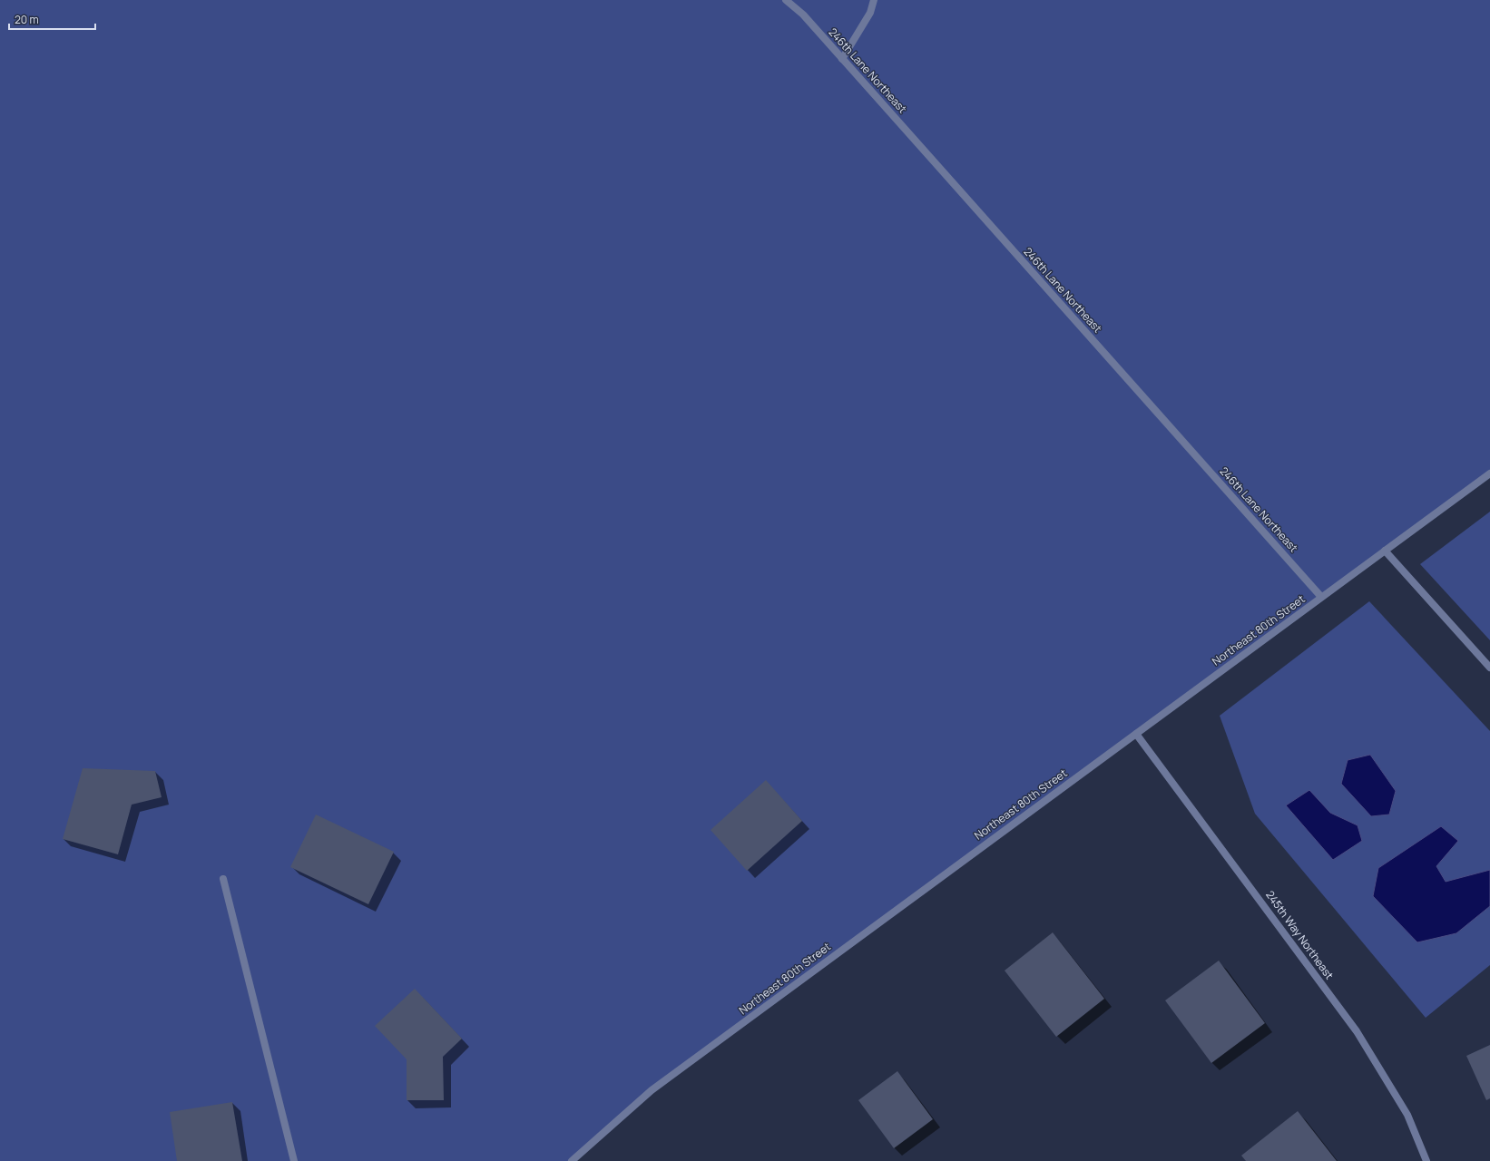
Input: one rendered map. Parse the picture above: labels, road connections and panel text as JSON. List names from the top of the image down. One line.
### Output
{"streets":{"street":["246th Lane Northeast","Northeast 80th Street","245th Way Northeast"]},"crossings":[["246th Lane Northeast","Northeast 80th Street"],["Northeast 80th Street","245th Way Northeast"]],"scale_bar":"20 m"}
